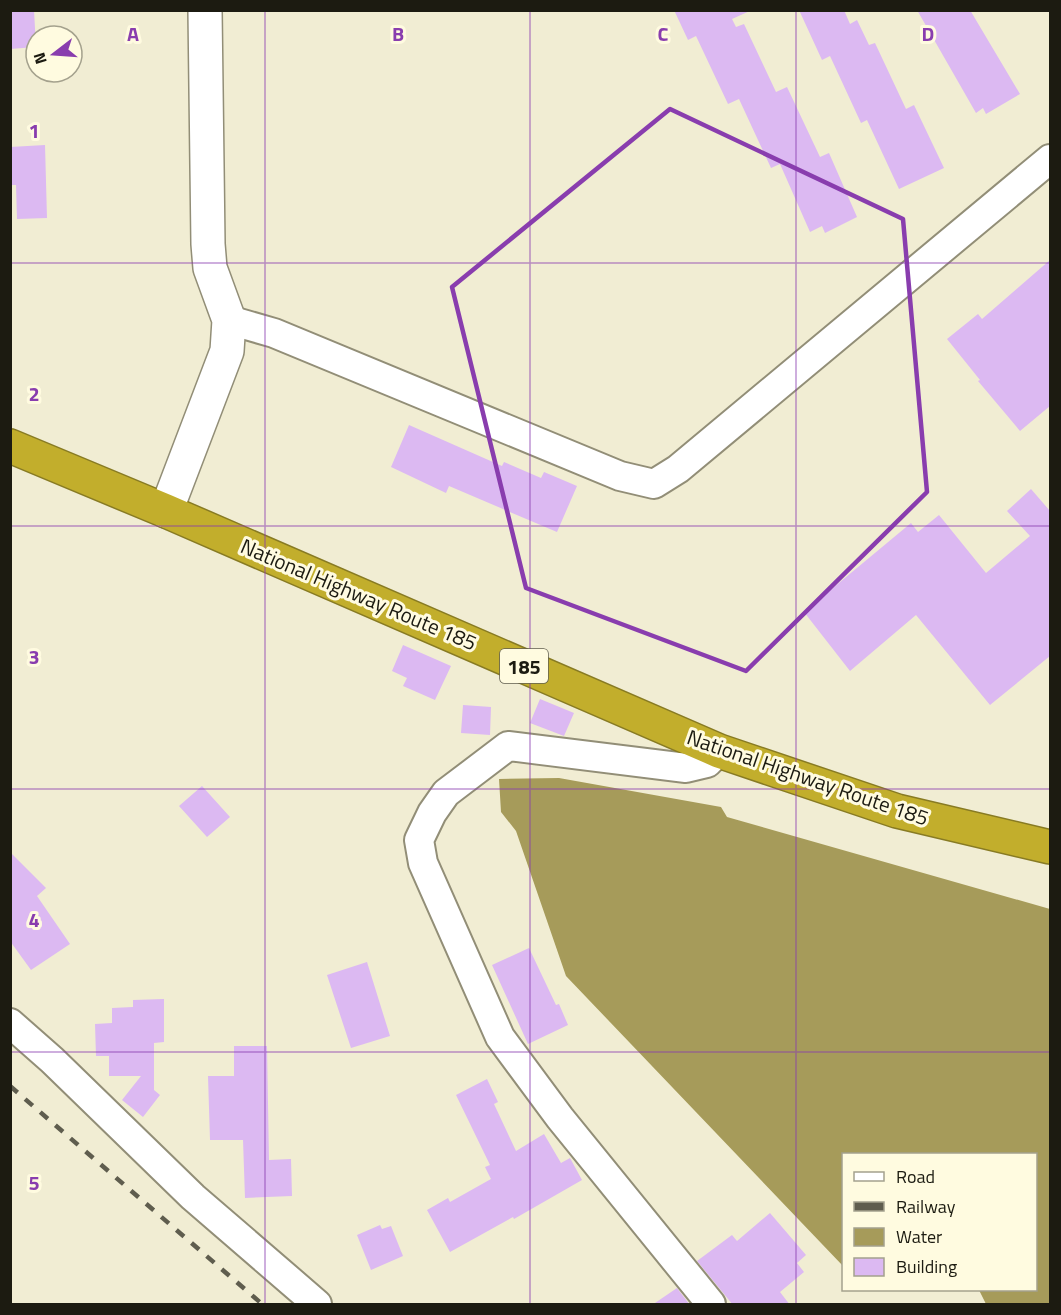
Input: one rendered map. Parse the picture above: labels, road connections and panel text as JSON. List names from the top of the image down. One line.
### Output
{"streets":{"highway":["National Highway Route 185","185"]},"legend":["Road","Railway","Water","Building"],"north":"left","grid":{"columns":["A","B","C","D"],"rows":["1","2","3","4","5"]}}
